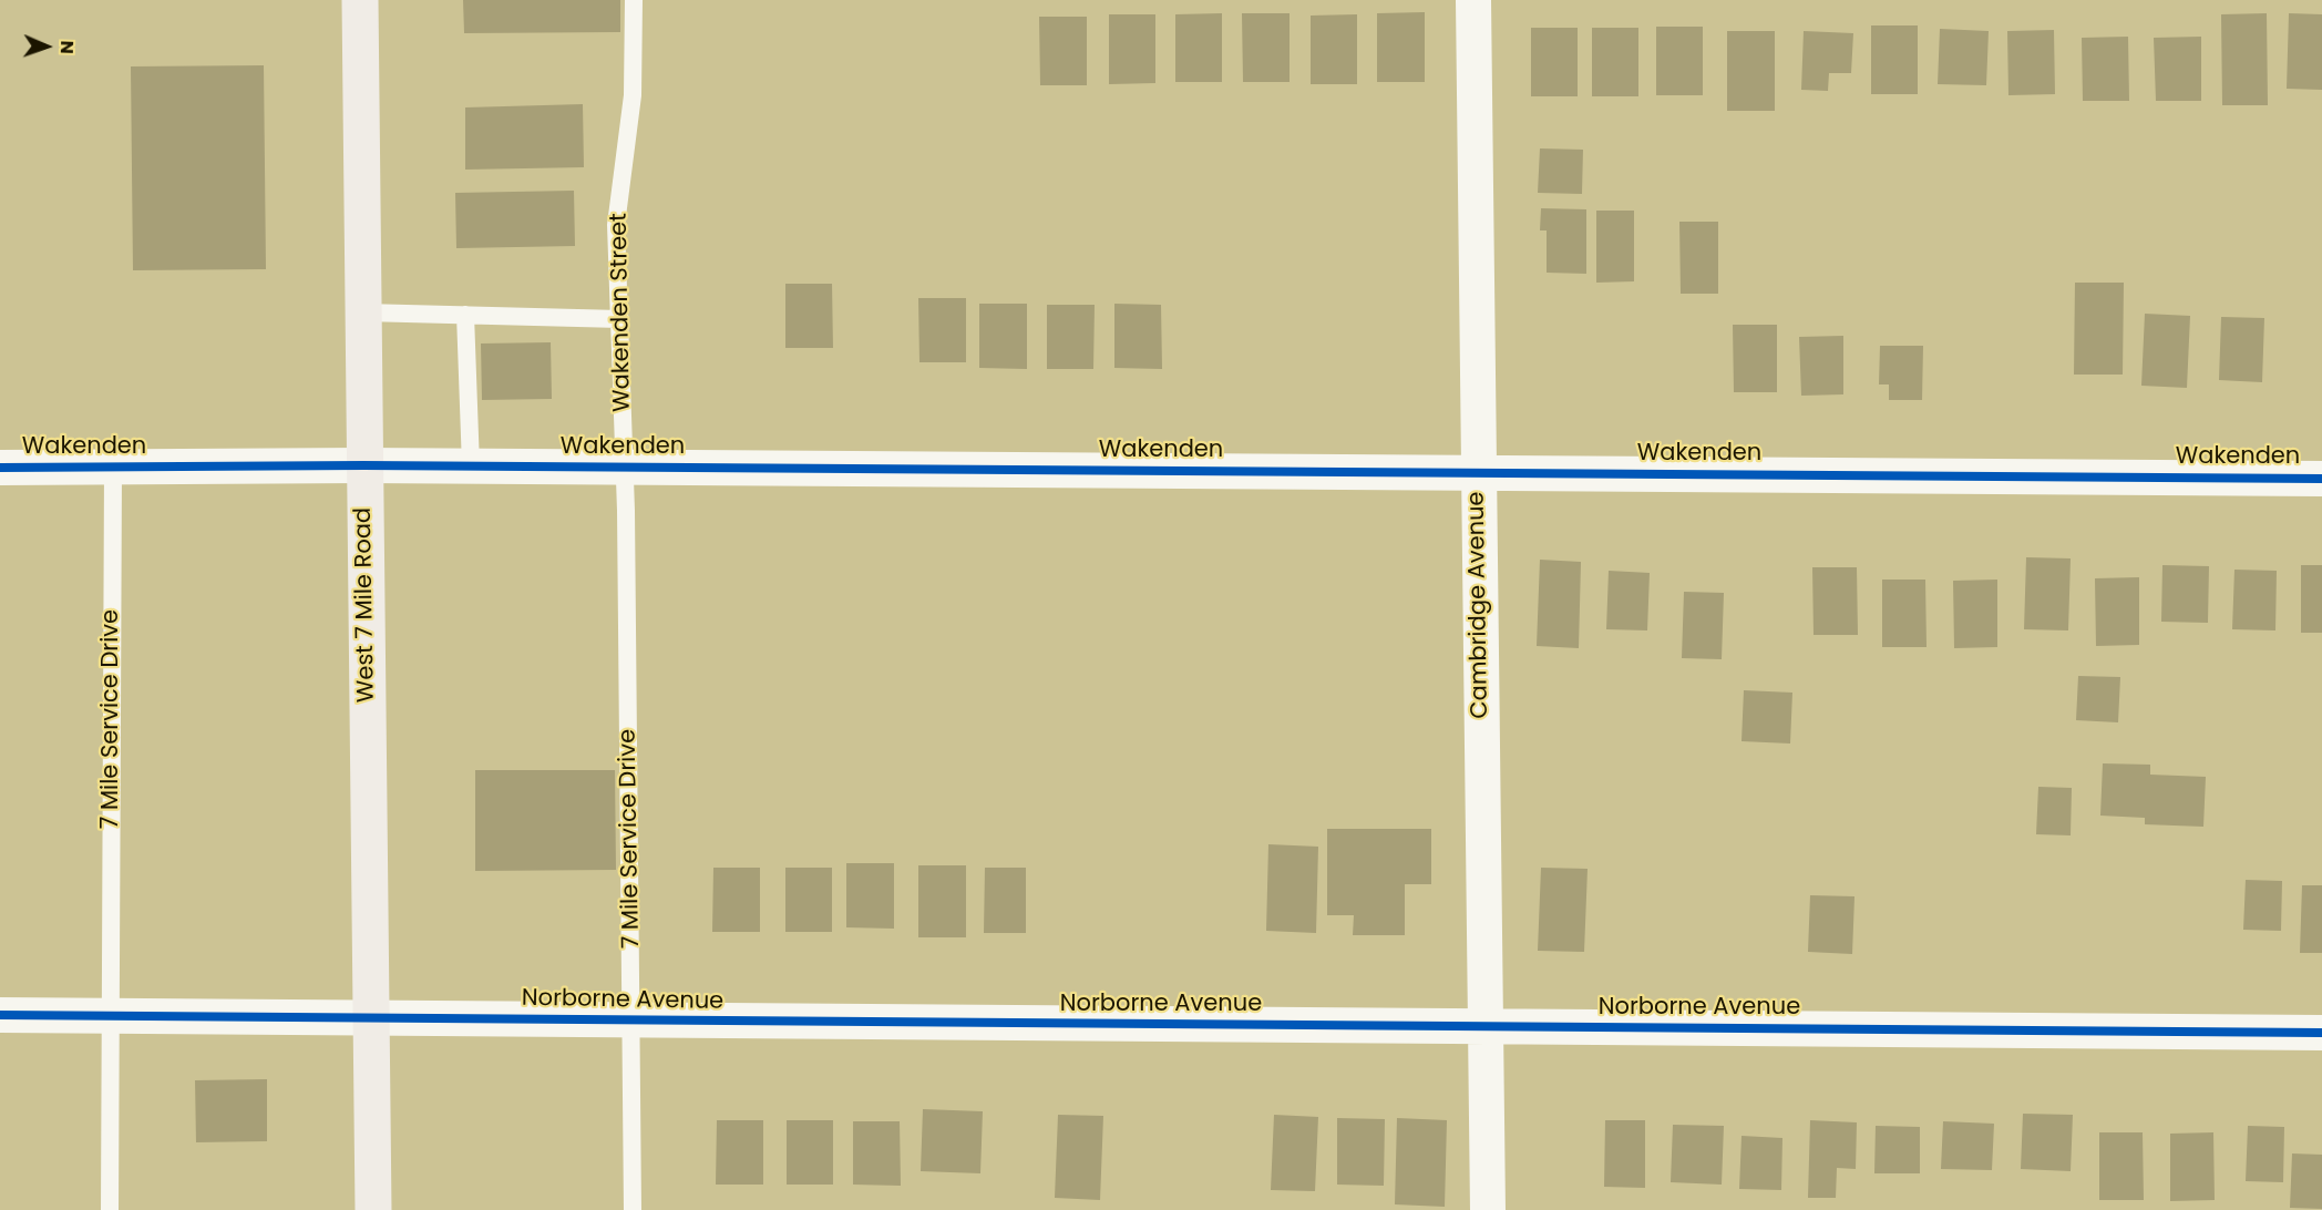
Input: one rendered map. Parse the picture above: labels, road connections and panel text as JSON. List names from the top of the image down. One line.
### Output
{"streets":{"main road":["West 7 Mile Road"],"street":["Wakenden","Cambridge Avenue","Norborne Avenue"],"lane":["Wakenden Street","7 Mile Service Drive"]},"crossings":[["Wakenden Street","Wakenden"],["Wakenden Street","7 Mile Service Drive"],["Wakenden","West 7 Mile Road"],["Wakenden","Cambridge Avenue"],["Wakenden","7 Mile Service Drive"],["West 7 Mile Road","Norborne Avenue"],["Cambridge Avenue","Norborne Avenue"],["7 Mile Service Drive","Norborne Avenue"]],"north":"right"}
